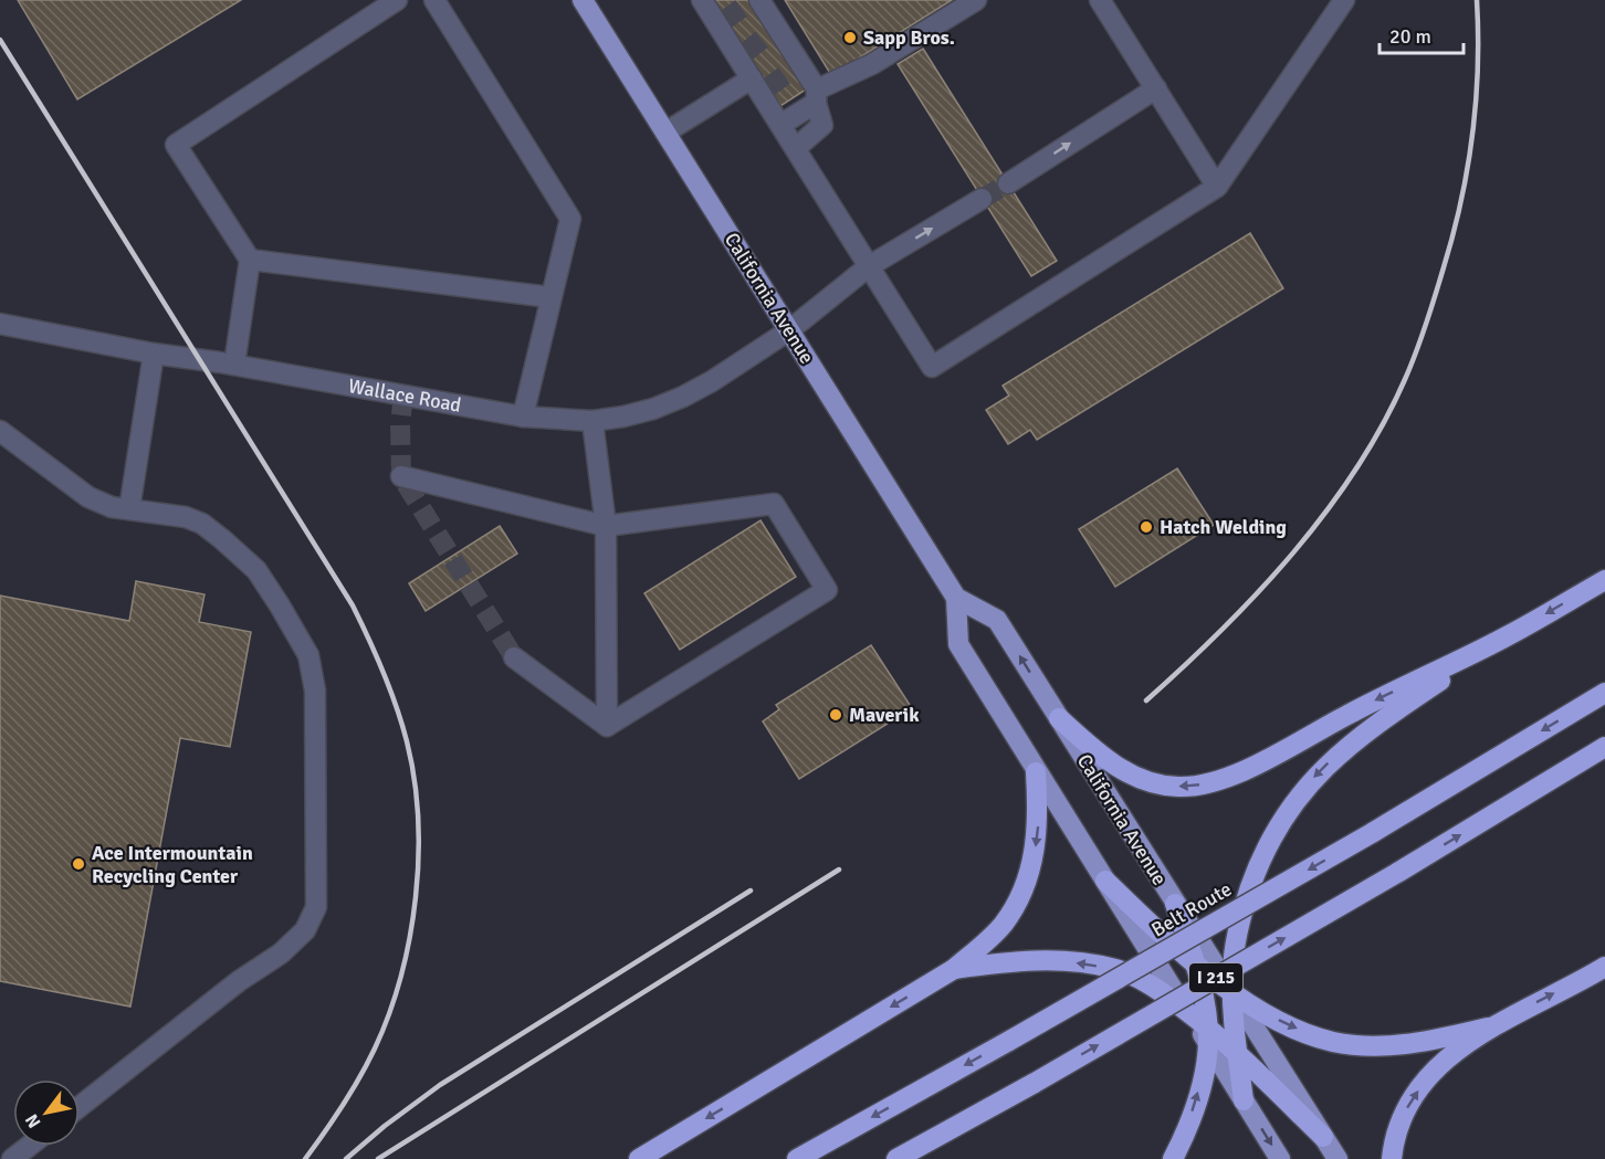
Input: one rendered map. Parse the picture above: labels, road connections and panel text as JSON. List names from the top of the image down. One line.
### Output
{"streets":{"highway":["Belt Route","I 215"],"main road":["California Avenue"],"street":["Wallace Road"]},"crossings":[["California Avenue","Wallace Road"]],"places":["Sapp Bros.","Hatch Welding","Maverik","Ace Intermountain Recycling Center"],"scale_bar":"20 m","north":"bottom left"}
